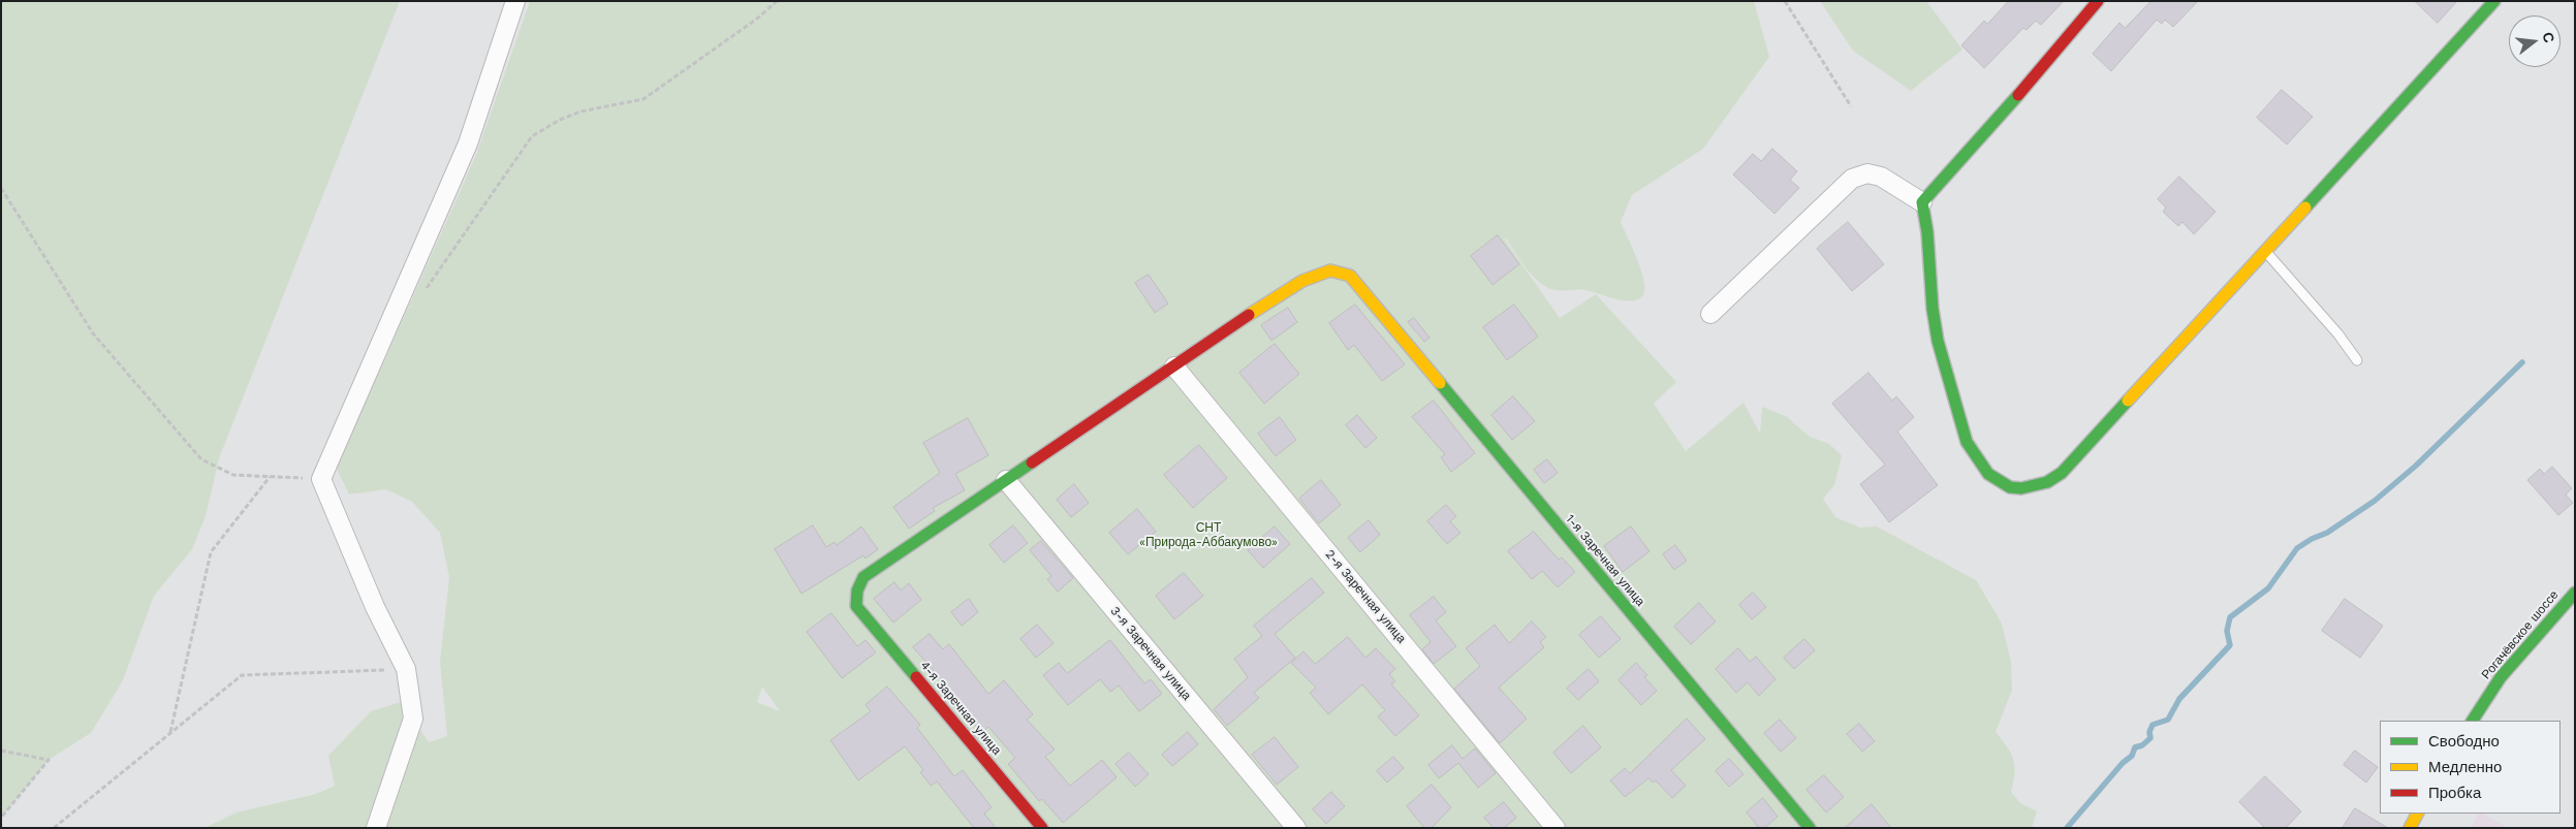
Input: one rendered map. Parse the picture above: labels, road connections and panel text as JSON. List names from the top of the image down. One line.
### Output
{"streets":{"street":["1-я Заречная улица","2-я Заречная улица","Рогачёвское шоссе","3-я Заречная улица","4-я Заречная улица"]},"crossings":[["1-я Заречная улица","2-я Заречная улица"],["1-я Заречная улица","3-я Заречная улица"],["1-я Заречная улица","4-я Заречная улица"]],"parks":["СНТ «Природа-Аббакумово»"],"legend":["Свободно","Медленно","Пробка"],"north":"right"}
